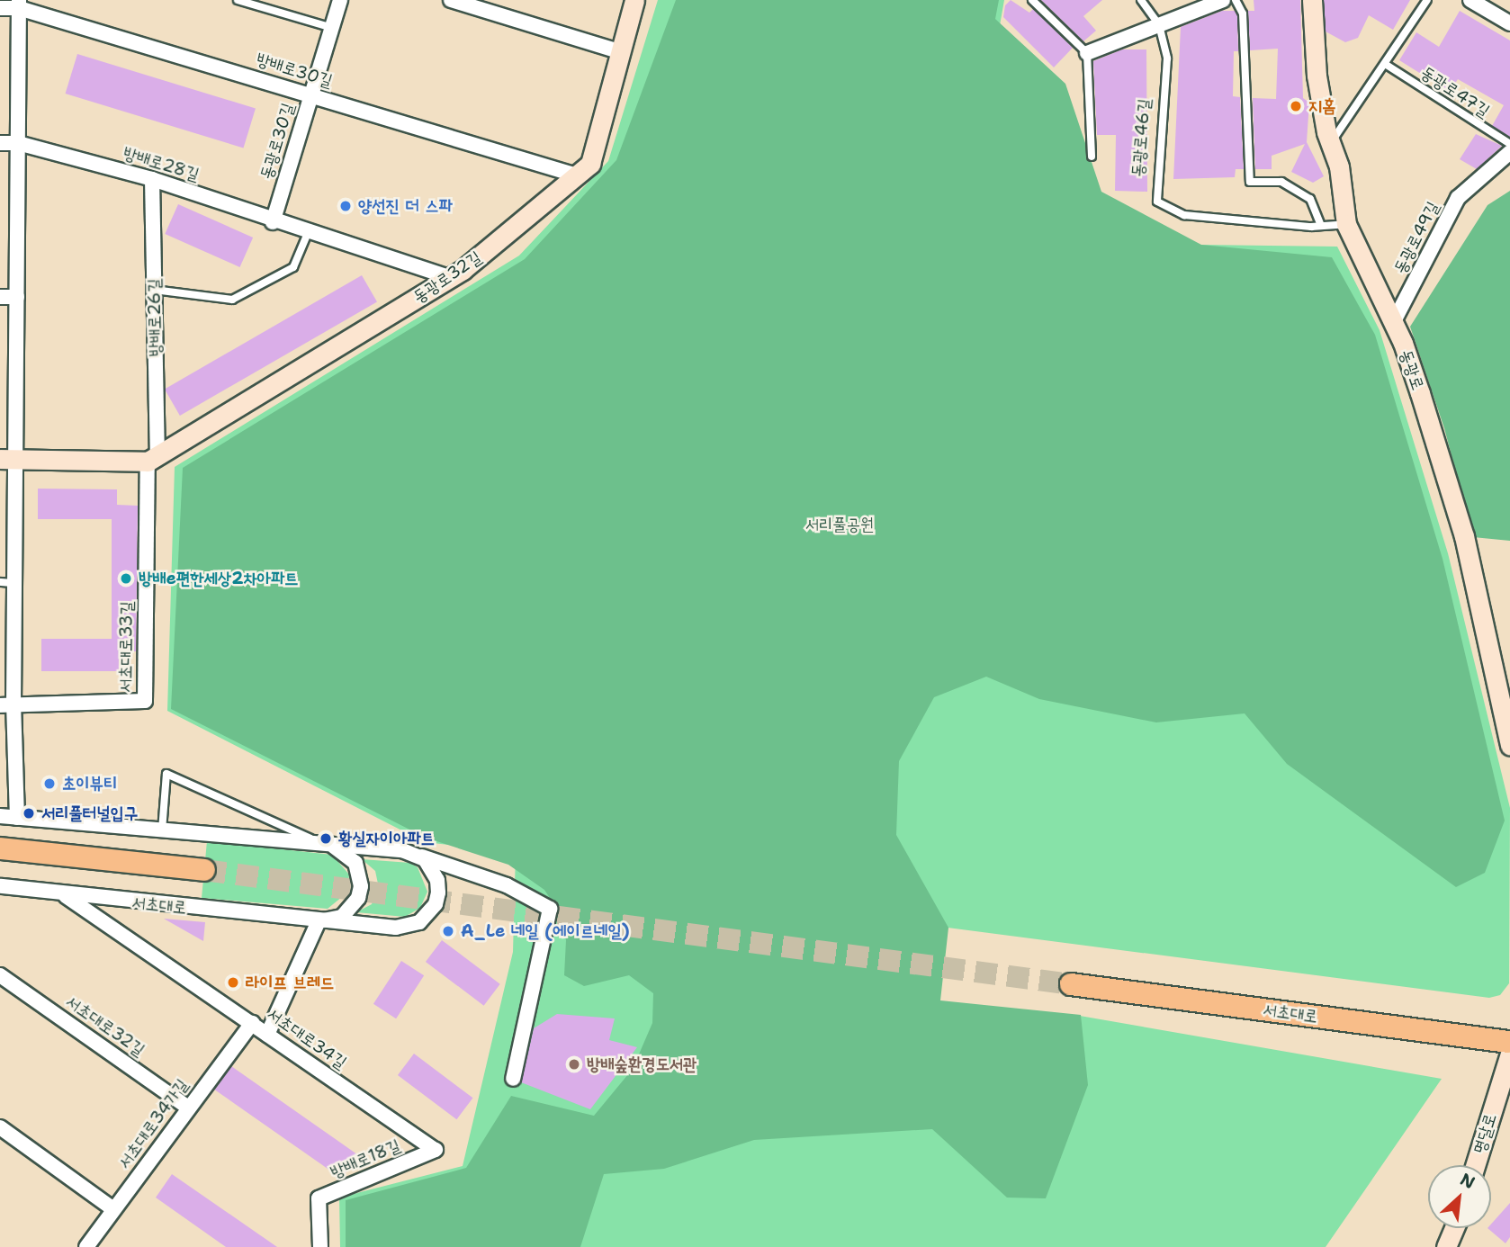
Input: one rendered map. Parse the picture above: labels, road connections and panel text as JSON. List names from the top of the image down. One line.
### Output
{"streets":{"main road":["서초대로"],"street":["방배로30길","동광로30길","방배로28길","동광로49길","동광로32길","방배로26길","동광로","서초대로33길","서초대로32길","서초대로34길","서초대로34가길","명달로","방배로18길"],"lane":["동광로47길","동광로46길"]},"crossings":[["방배로30길","동광로30길"],["방배로30길","동광로32길"],["동광로46길","동광로"],["동광로30길","방배로28길"],["방배로28길","동광로32길"],["방배로28길","방배로26길"],["동광로49길","동광로"],["동광로32길","방배로26길"],["동광로32길","서초대로33길"],["방배로26길","서초대로33길"],["서초대로","서초대로34길"],["서초대로32길","서초대로34가길"],["서초대로34길","서초대로34가길"],["서초대로34길","방배로18길"]],"parks":["서리풀공원"],"places":["지홈","양선진 더 스파","방배e편한세상2차아파트","초이뷰티","서리풀터널입구","황실자이아파트","A_Le 네일 (에이르네일)","라이프 브레드","방배숲환경도서관"],"north":"top right"}
